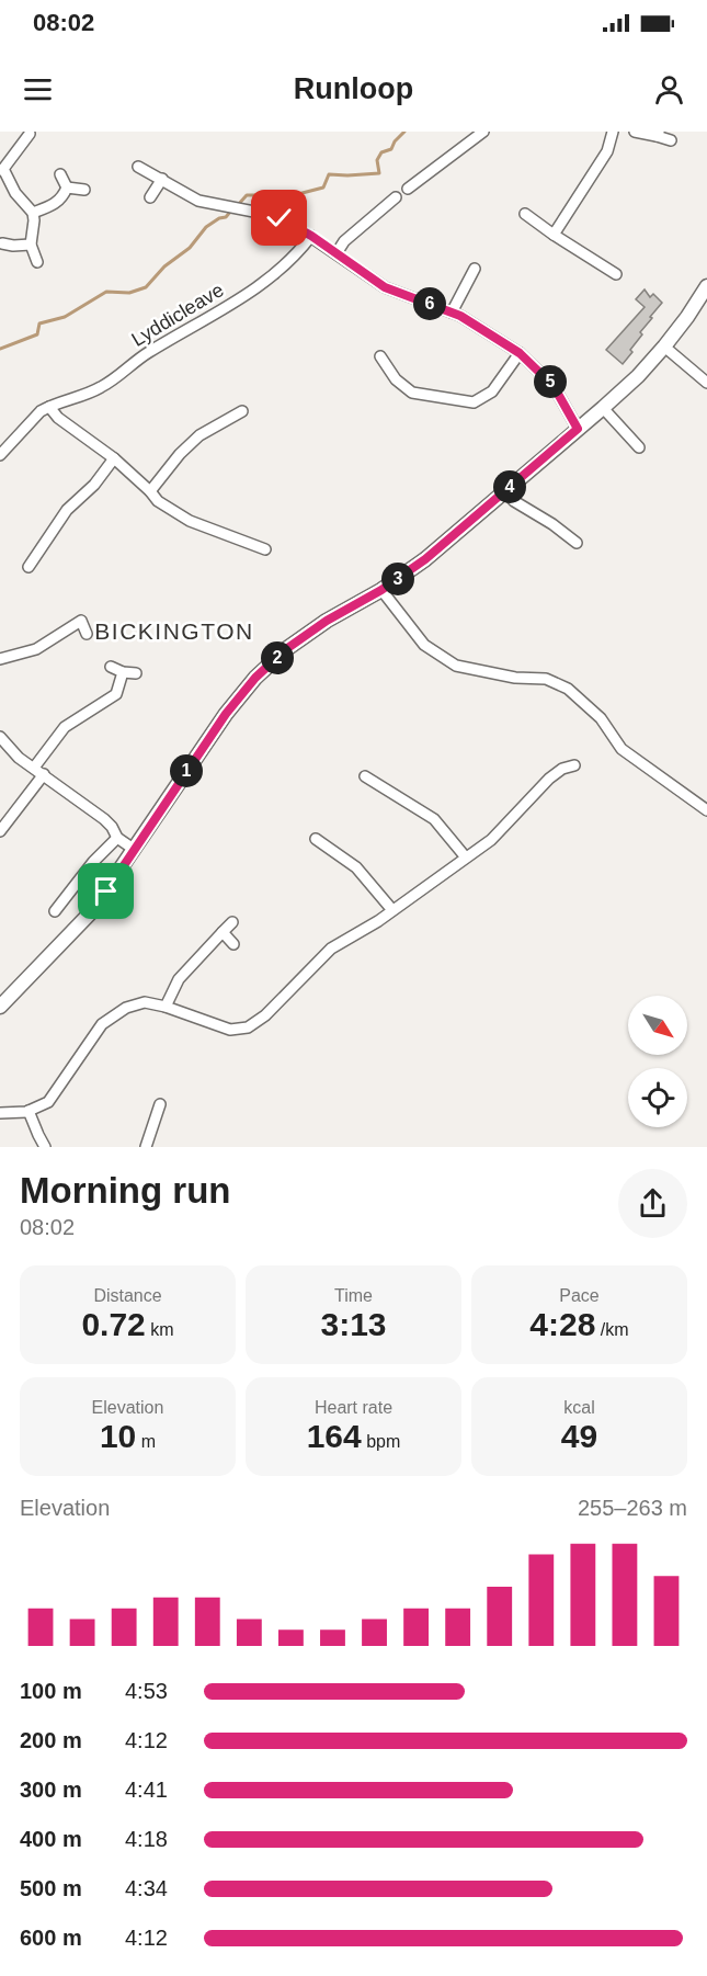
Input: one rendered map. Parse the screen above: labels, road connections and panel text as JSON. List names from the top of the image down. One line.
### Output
{"streets":{"street":["Lyddicleave"]},"districts":["BICKINGTON"],"north":"bottom right","page":{"status":"08:02","header":"Runloop","pins":["6","5","4","3","2","1"],"heading":["Morning run","08:02"],"stats":[["Distance","0.72 km"],["Time","3:13"],["Pace","4:28 /km"],["Elevation","10 m"],["Heart rate","164 bpm"],["kcal","49"]],"chart":["Elevation","255–263 m"],"list":[{"name":"100 m","note":"4:53"},{"name":"200 m","note":"4:12"},{"name":"300 m","note":"4:41"},{"name":"400 m","note":"4:18"},{"name":"500 m","note":"4:34"},{"name":"600 m","note":"4:12"}]}}
